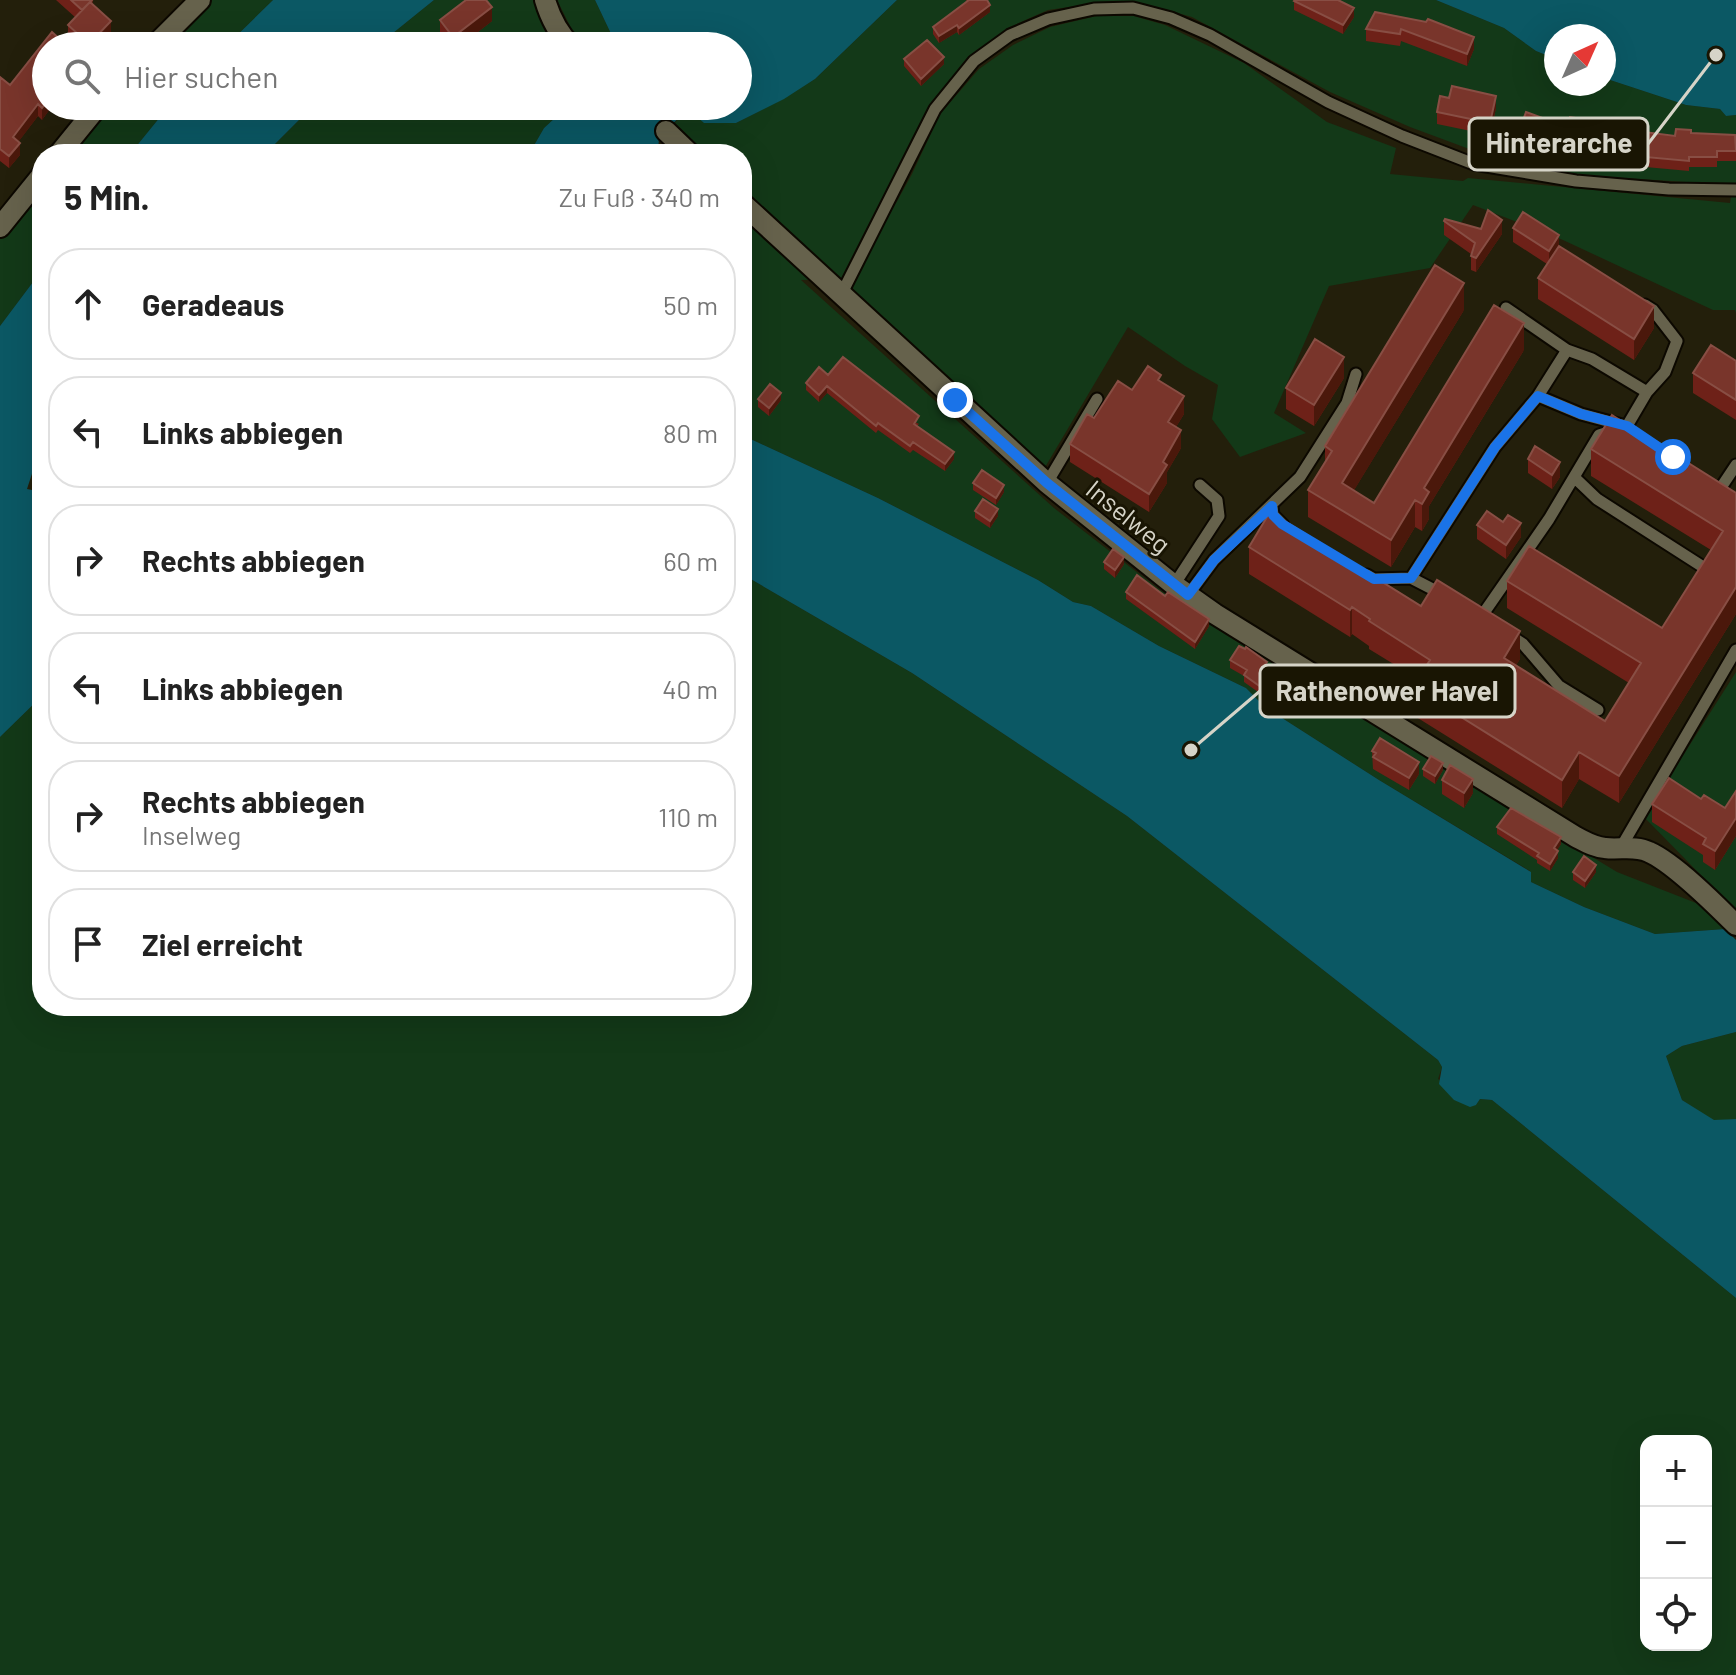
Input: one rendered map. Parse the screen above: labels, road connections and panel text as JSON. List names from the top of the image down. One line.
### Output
{"streets":{"street":["Inselweg"]},"places":["Hinterarche","Rathenower Havel"],"north":"top right","page":{"search":"Hier suchen","heading":["5 Min.","Zu Fuß · 340 m"],"list":[["Geradeaus","50 m"],["Links abbiegen","80 m"],["Rechts abbiegen","60 m"],["Links abbiegen","40 m"],["Rechts abbiegen","Inselweg","110 m"],"Ziel erreicht"],"map_buttons":["+","−"]}}
